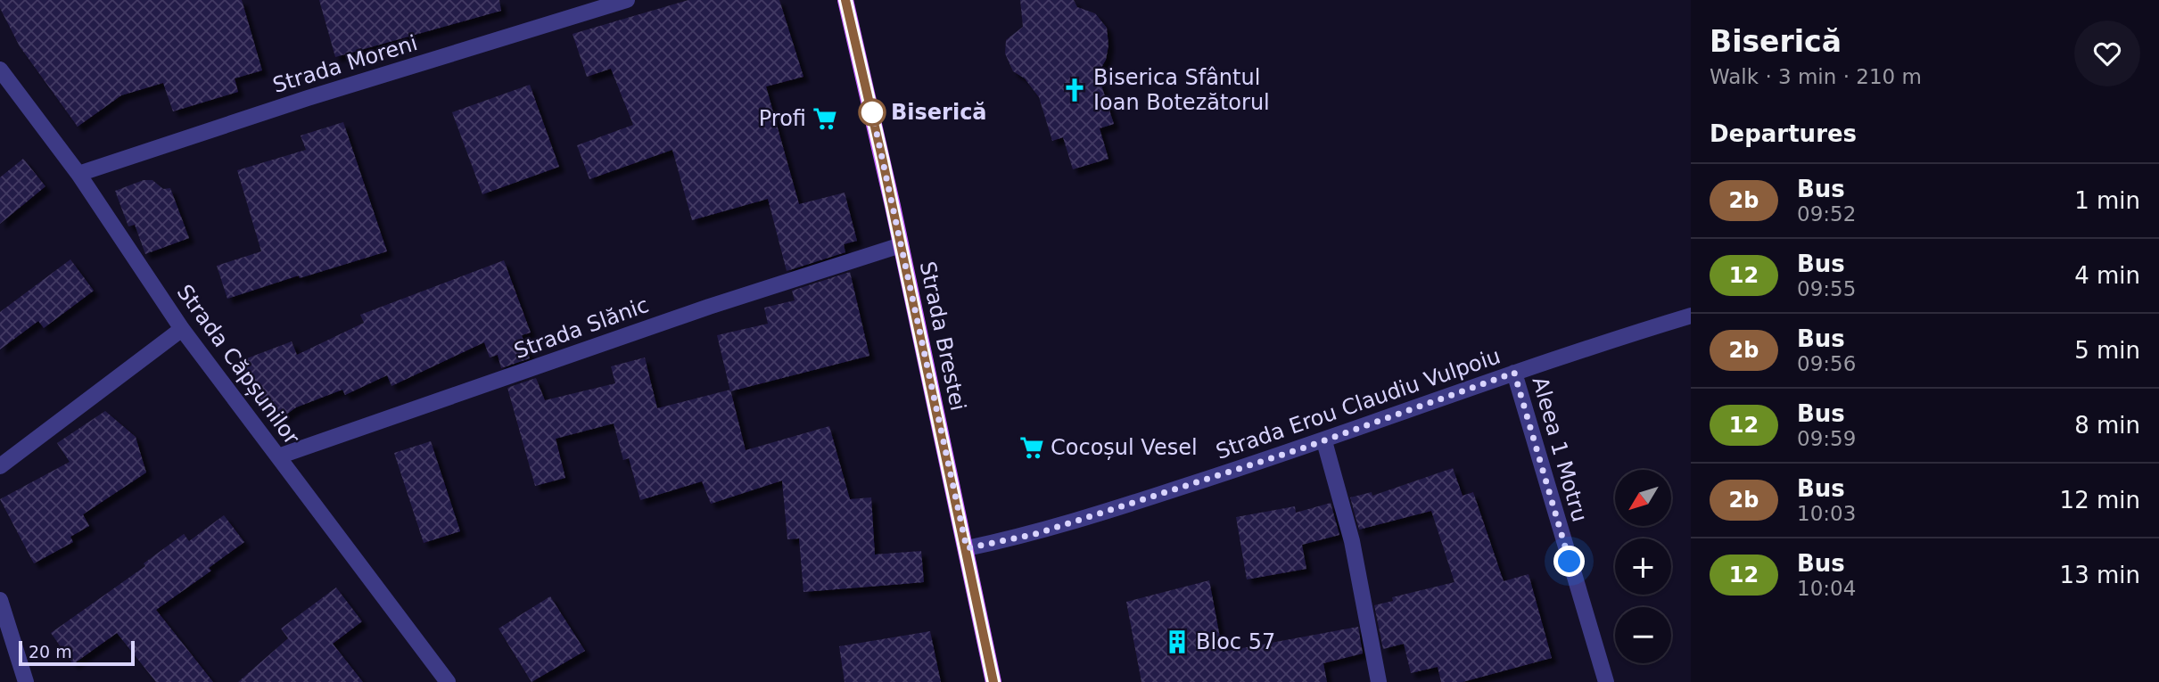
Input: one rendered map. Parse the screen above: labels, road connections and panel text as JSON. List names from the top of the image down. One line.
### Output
{"streets":{"main road":["Strada Brestei"],"street":["Strada Moreni","Strada Slănic","Strada Căpșunilor","Strada Erou Claudiu Vulpoiu","Aleea 1 Motru"]},"crossings":[["Strada Moreni","Strada Căpșunilor"],["Strada Slănic","Strada Brestei"],["Strada Slănic","Strada Căpșunilor"],["Strada Brestei","Strada Erou Claudiu Vulpoiu"],["Strada Erou Claudiu Vulpoiu","Aleea 1 Motru"]],"places":{"church":["Biserica Sfântul Ioan Botezătorul"],"other":["Biserică"],"supermarket":["Profi","Cocoșul Vesel"],"building":["Bloc 57"]},"lines":["bus line 2b"],"scale_bar":"20 m","north":"bottom left","page":{"heading":[["Biserică","Walk · 3 min · 210 m"],"Departures"],"list":[{"mark":"2b","name":"Bus","note":"09:52","value":"1 min"},{"mark":"12","name":"Bus","note":"09:55","value":"4 min"},{"mark":"2b","name":"Bus","note":"09:56","value":"5 min"},{"mark":"12","name":"Bus","note":"09:59","value":"8 min"},{"mark":"2b","name":"Bus","note":"10:03","value":"12 min"},{"mark":"12","name":"Bus","note":"10:04","value":"13 min"}],"map_buttons":["+","−"],"scale":"20 m"}}
